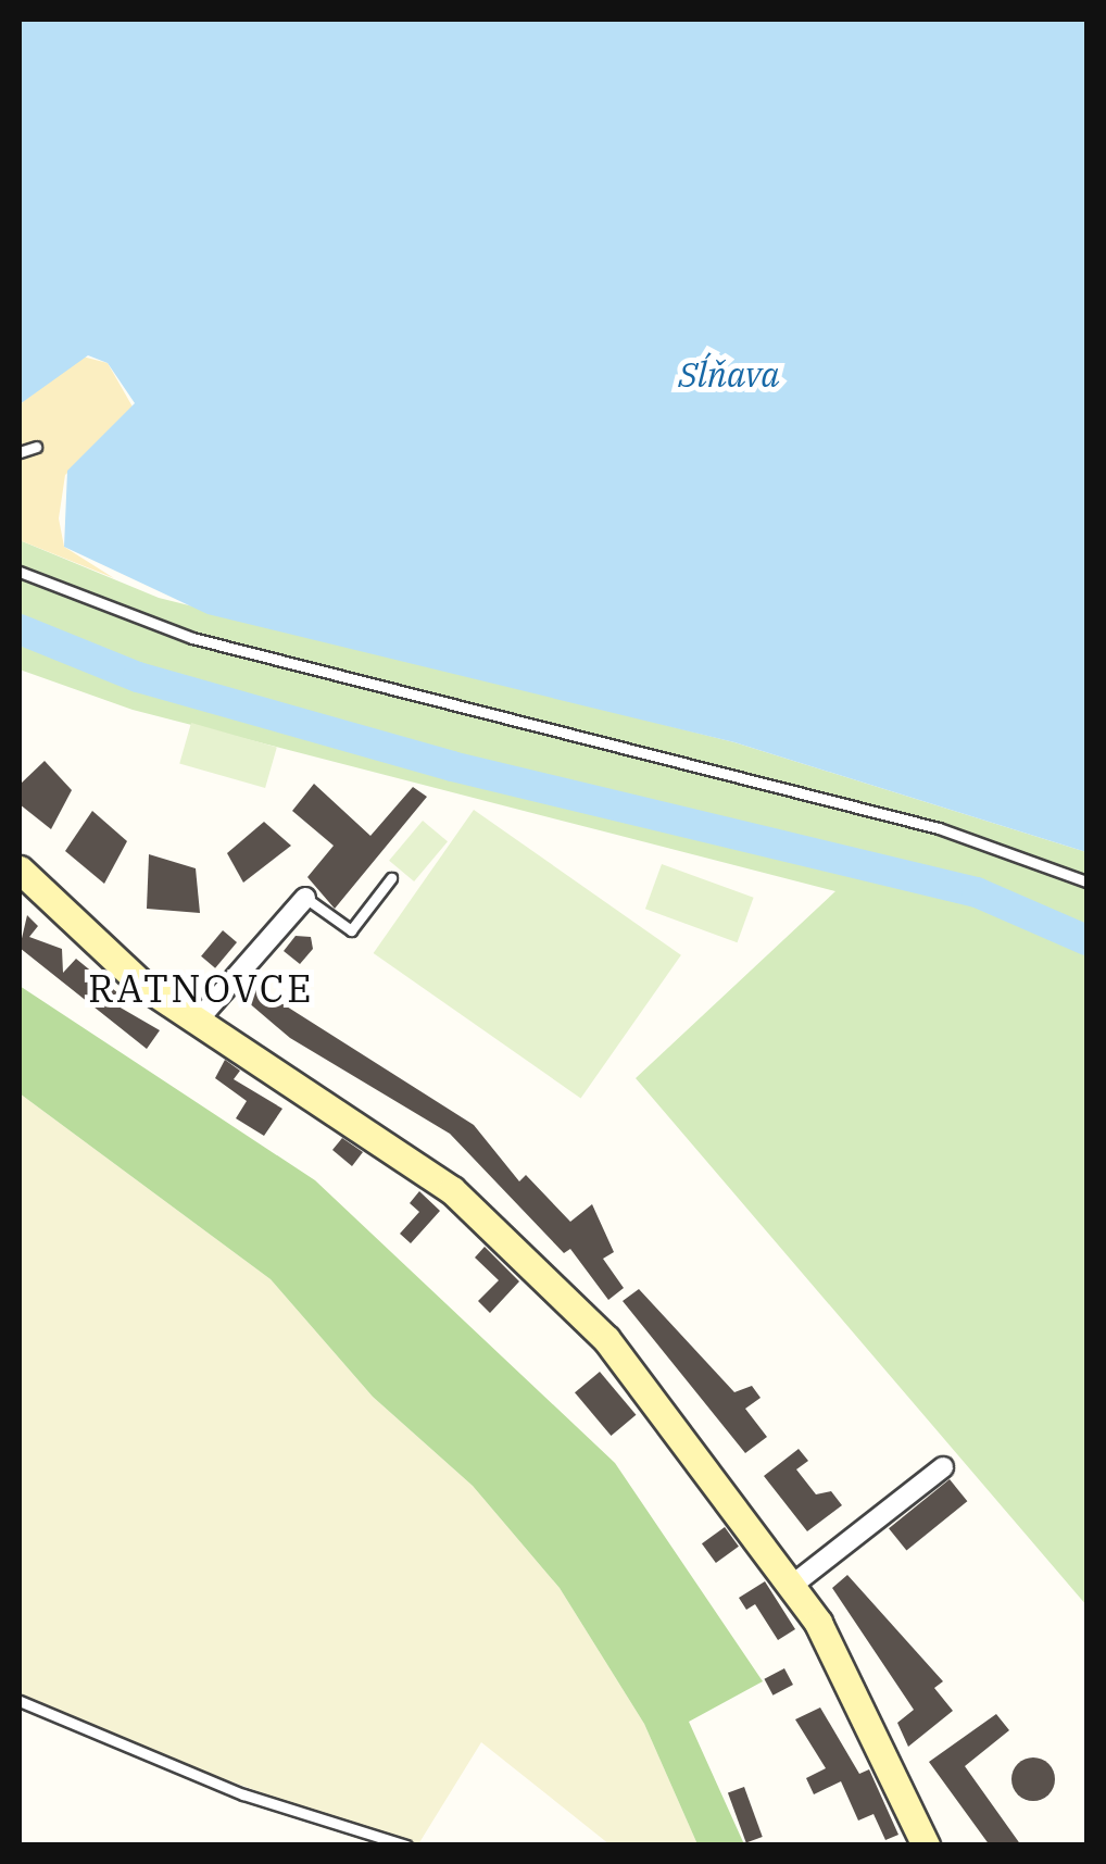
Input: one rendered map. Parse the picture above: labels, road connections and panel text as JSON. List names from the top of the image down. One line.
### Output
{"districts":["RATNOVCE"],"water":["Sĺňava"]}
